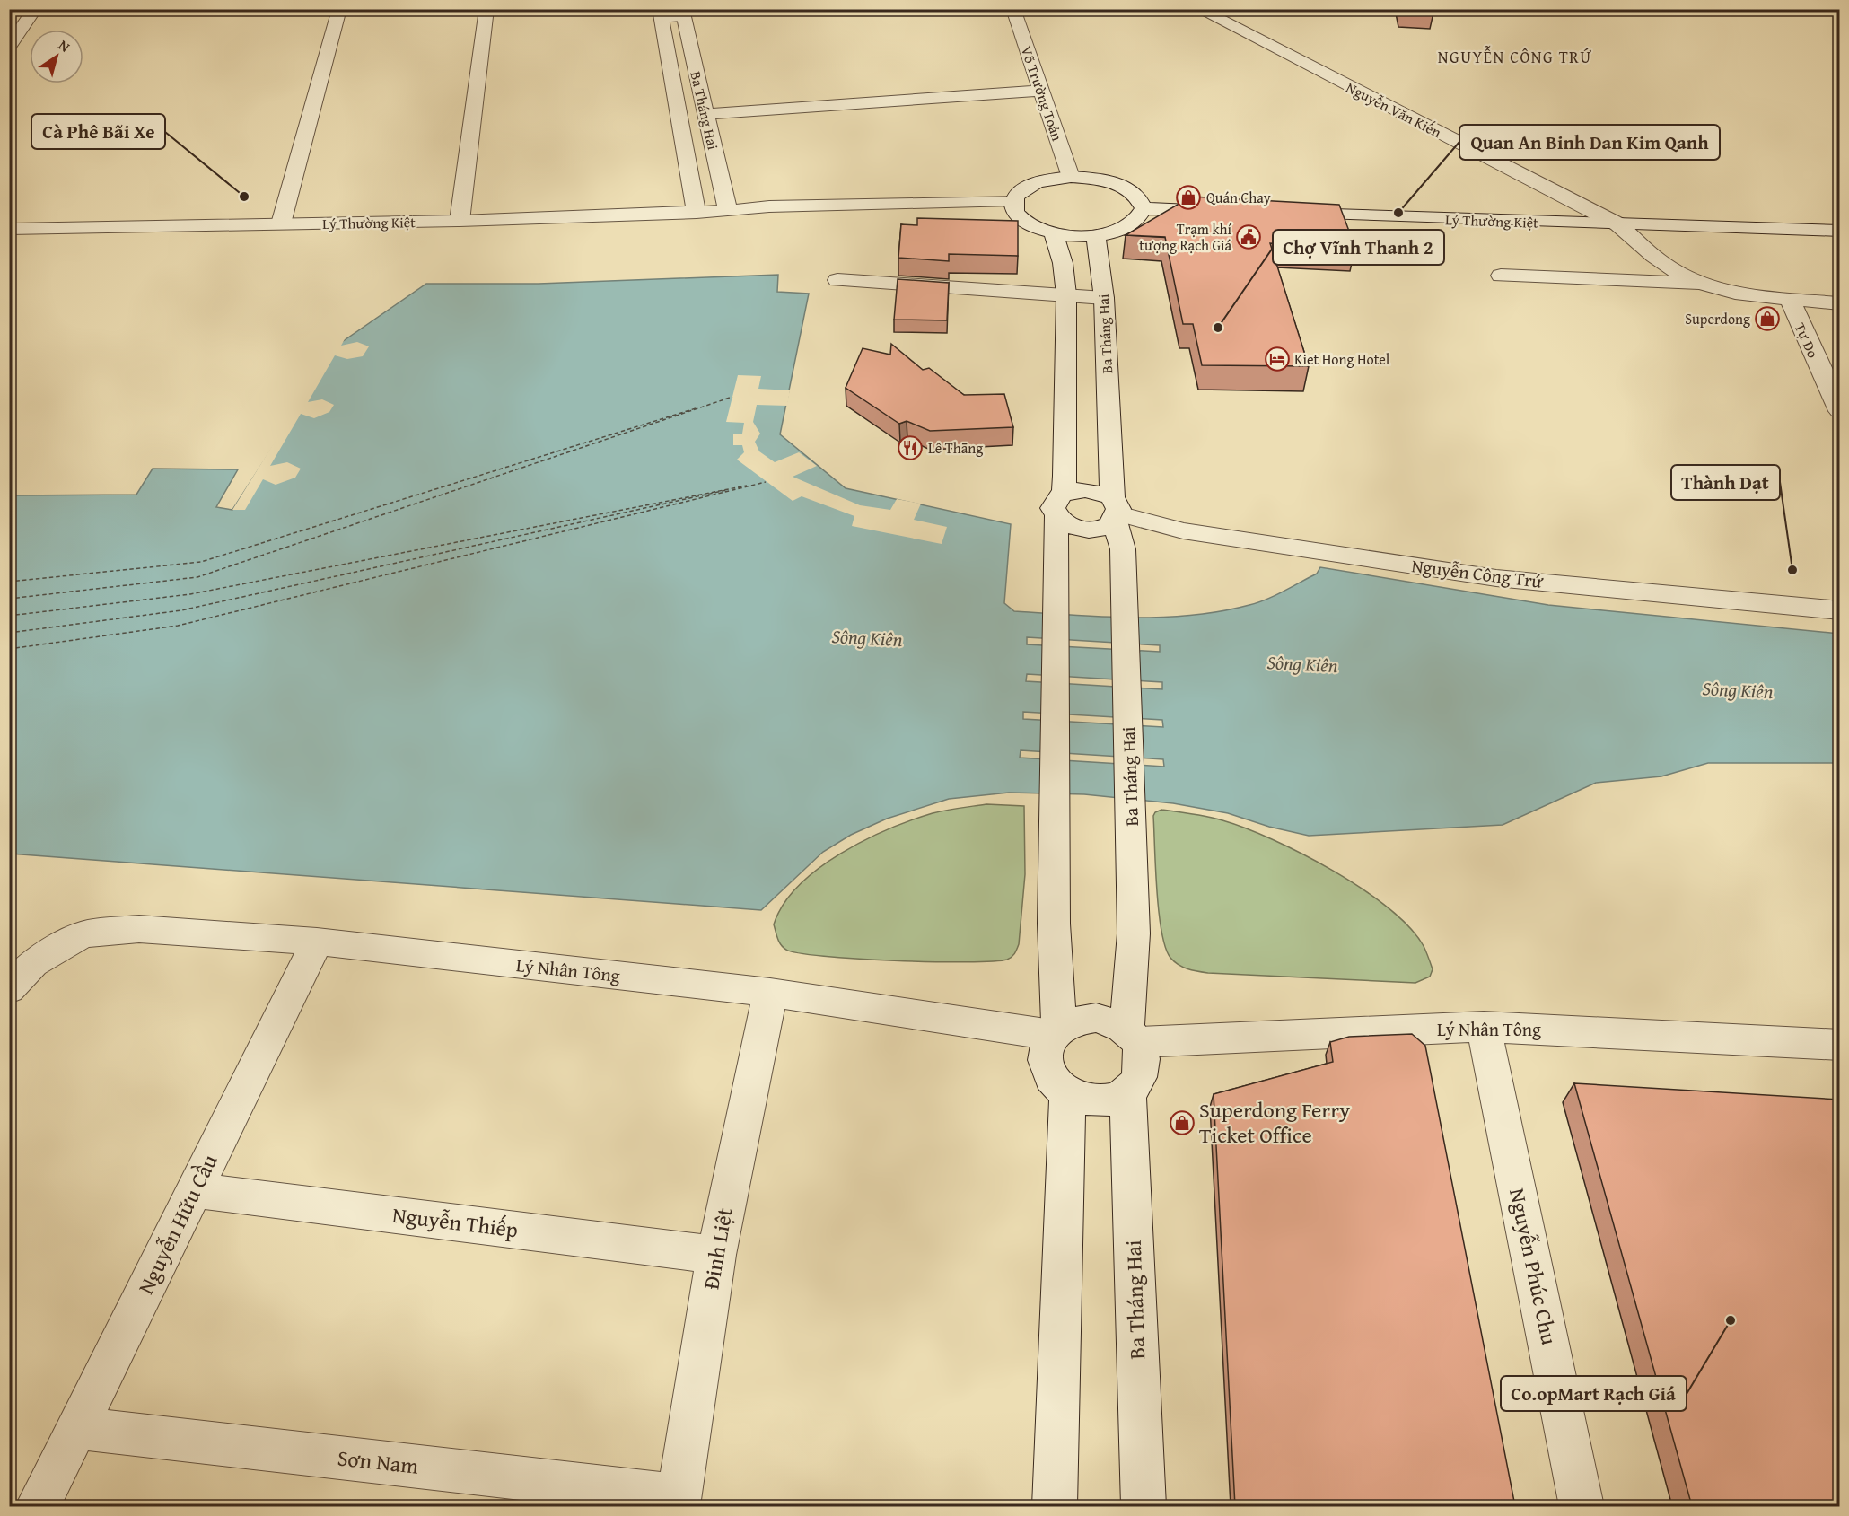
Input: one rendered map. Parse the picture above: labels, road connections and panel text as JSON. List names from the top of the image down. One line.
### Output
{"streets":{"street":["Võ Trường Toản","Nguyễn Văn Kiến","Ba Tháng Hai","Lý Thường Kiệt","Tự Do","Nguyễn Công Trứ","Lý Nhân Tông","Nguyễn Thiếp","Nguyễn Hữu Cầu","Đinh Liệt","Nguyễn Phúc Chu","Sơn Nam"]},"crossings":[["Nguyễn Văn Kiến","Lý Thường Kiệt"],["Ba Tháng Hai","Lý Thường Kiệt"],["Ba Tháng Hai","Nguyễn Công Trứ"],["Ba Tháng Hai","Lý Nhân Tông"],["Lý Nhân Tông","Nguyễn Hữu Cầu"],["Lý Nhân Tông","Đinh Liệt"],["Lý Nhân Tông","Nguyễn Phúc Chu"],["Nguyễn Thiếp","Nguyễn Hữu Cầu"],["Nguyễn Thiếp","Đinh Liệt"],["Nguyễn Hữu Cầu","Sơn Nam"],["Đinh Liệt","Sơn Nam"]],"districts":["NGUYỄN CÔNG TRỨ"],"water":["Sông Kiên"],"places":{"other":["Cà Phê Bãi Xe","Quan An Binh Dan Kim Qanh","Chợ Vĩnh Thanh 2","Thành Dạt","Co.opMart Rạch Giá"],"shop":["Quán Chay","Superdong","Superdong Ferry Ticket Office"],"public building":["Trạm khí tượng Rạch Giá"],"hotel":["Kiet Hong Hotel"],"restaurant":["Lê Thāng"]},"north":"top right"}
